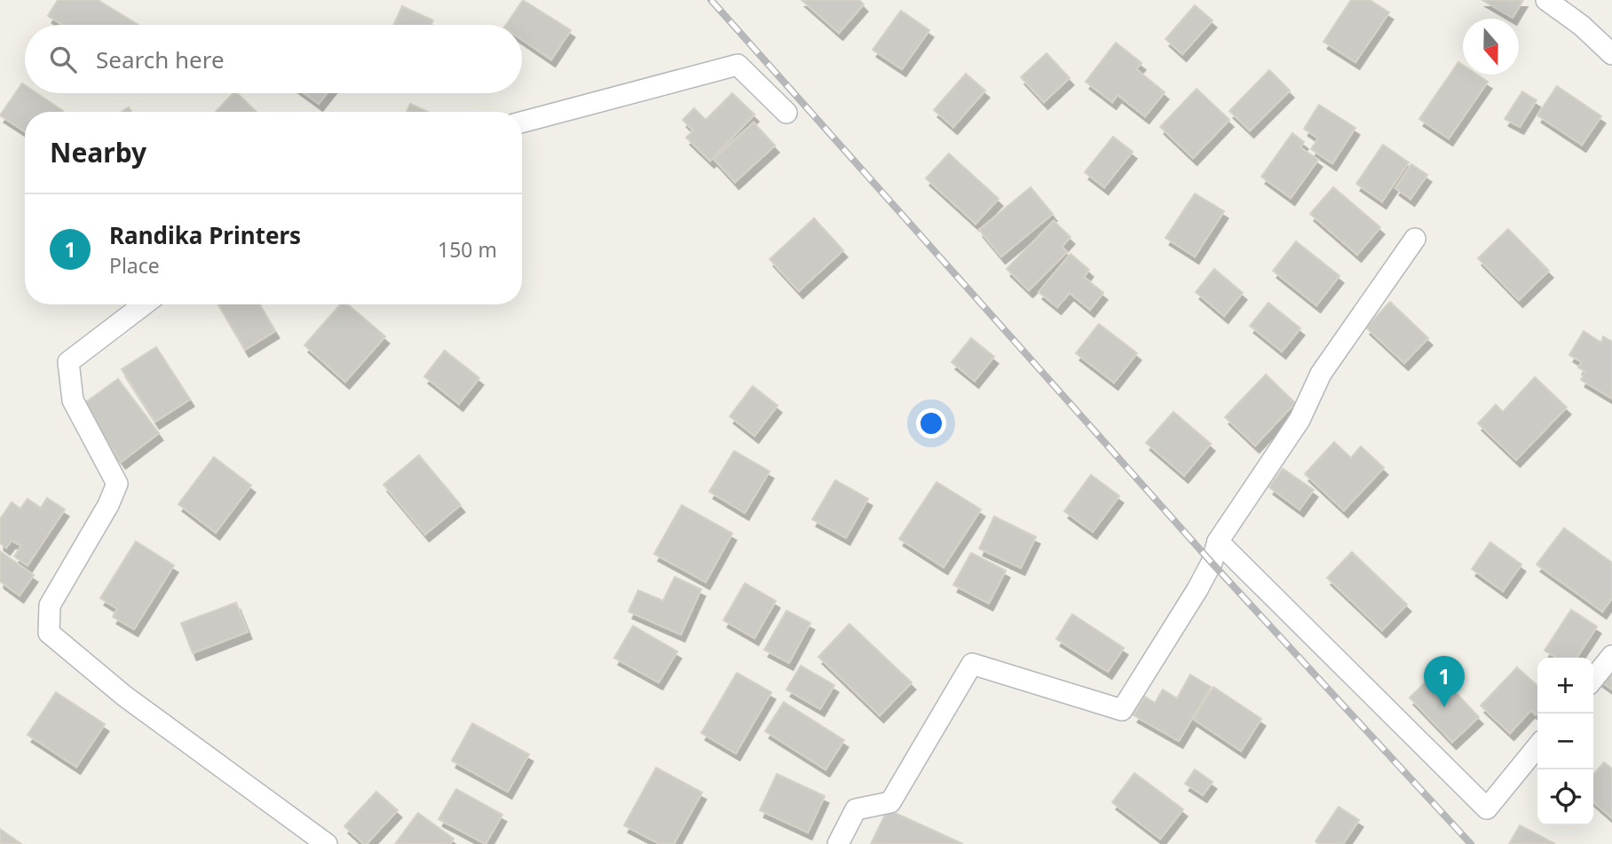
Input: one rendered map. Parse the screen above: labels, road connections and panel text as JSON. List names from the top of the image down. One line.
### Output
{"north":"bottom","page":{"search":"Search here","heading":"Nearby","list":[{"mark":"1","name":"Randika Printers","note":"Place","value":"150 m"}],"pins":"1","map_buttons":["+","−"]}}
